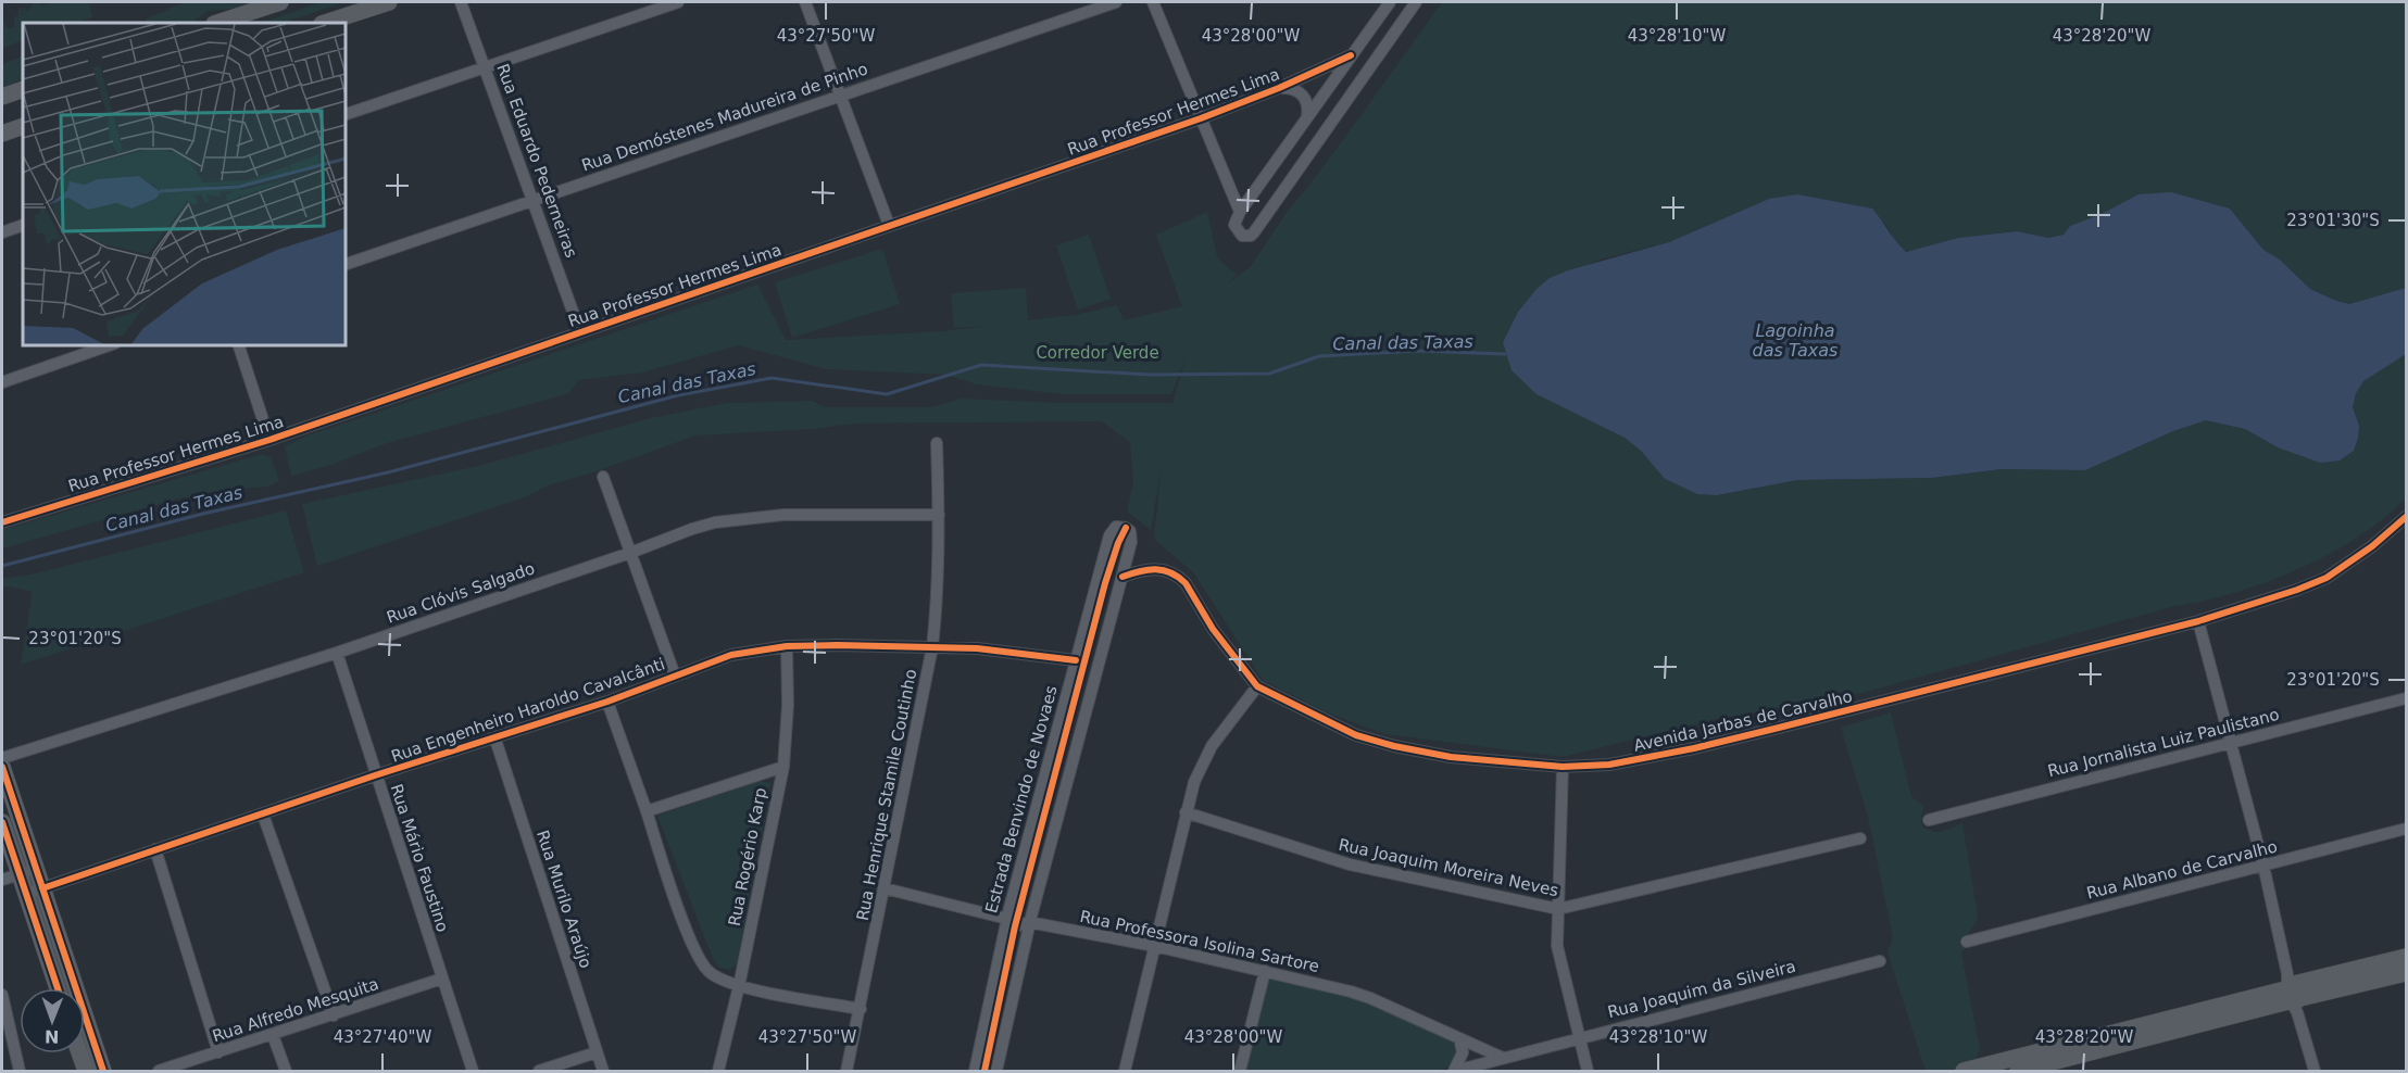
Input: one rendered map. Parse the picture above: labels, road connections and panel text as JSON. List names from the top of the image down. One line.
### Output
{"streets":{"street":["Rua Professor Hermes Lima","Rua Demóstenes Madureira de Pinho","Rua Eduardo Pederneiras","Rua Clóvis Salgado","Rua Engenheiro Haroldo Cavalcânti","Avenida Jarbas de Carvalho","Rua Jornalista Luiz Paulistano","Rua Henrique Stamile Coutinho","Estrada Benvindo de Novaes","Rua Rogério Karp","Rua Mário Faustino","Rua Joaquim Moreira Neves","Rua Albano de Carvalho","Rua Murilo Araújo","Rua Professora Isolina Sartore","Rua Joaquim da Silveira","Rua Alfredo Mesquita"]},"crossings":[["Rua Professor Hermes Lima","Rua Eduardo Pederneiras"],["Rua Demóstenes Madureira de Pinho","Rua Eduardo Pederneiras"],["Rua Clóvis Salgado","Rua Henrique Stamile Coutinho"],["Rua Clóvis Salgado","Rua Mário Faustino"],["Rua Engenheiro Haroldo Cavalcânti","Rua Henrique Stamile Coutinho"],["Rua Engenheiro Haroldo Cavalcânti","Estrada Benvindo de Novaes"],["Rua Engenheiro Haroldo Cavalcânti","Rua Rogério Karp"],["Rua Engenheiro Haroldo Cavalcânti","Rua Mário Faustino"],["Rua Engenheiro Haroldo Cavalcânti","Rua Murilo Araújo"],["Avenida Jarbas de Carvalho","Estrada Benvindo de Novaes"],["Rua Henrique Stamile Coutinho","Rua Professora Isolina Sartore"],["Estrada Benvindo de Novaes","Rua Professora Isolina Sartore"],["Rua Mário Faustino","Rua Alfredo Mesquita"],["Rua Professora Isolina Sartore","Rua Joaquim da Silveira"]],"water":["Lagoinha das Taxas","Canal das Taxas"],"parks":["Corredor Verde"],"north":"bottom","coordinates":["43°27'50\"W","43°28'00\"W","43°28'10\"W","43°28'20\"W","23°01'30\"S","23°01'20\"S","43°27'40\"W"]}
